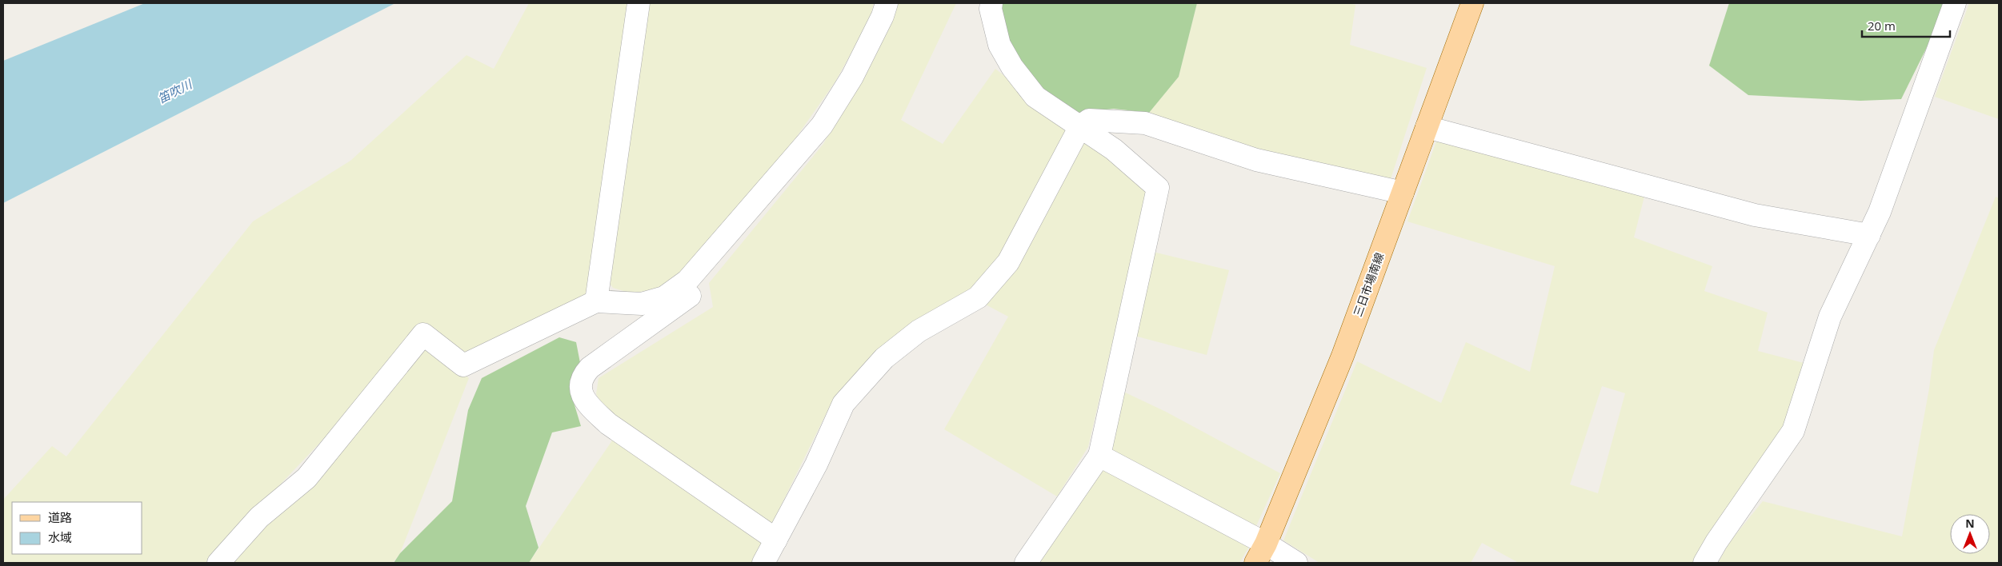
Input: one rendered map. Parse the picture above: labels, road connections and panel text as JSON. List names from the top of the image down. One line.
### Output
{"streets":{"main road":["三日市場南線"]},"water":["笛吹川"],"legend":["道路","水域"],"scale_bar":"20 m","north":"top"}
